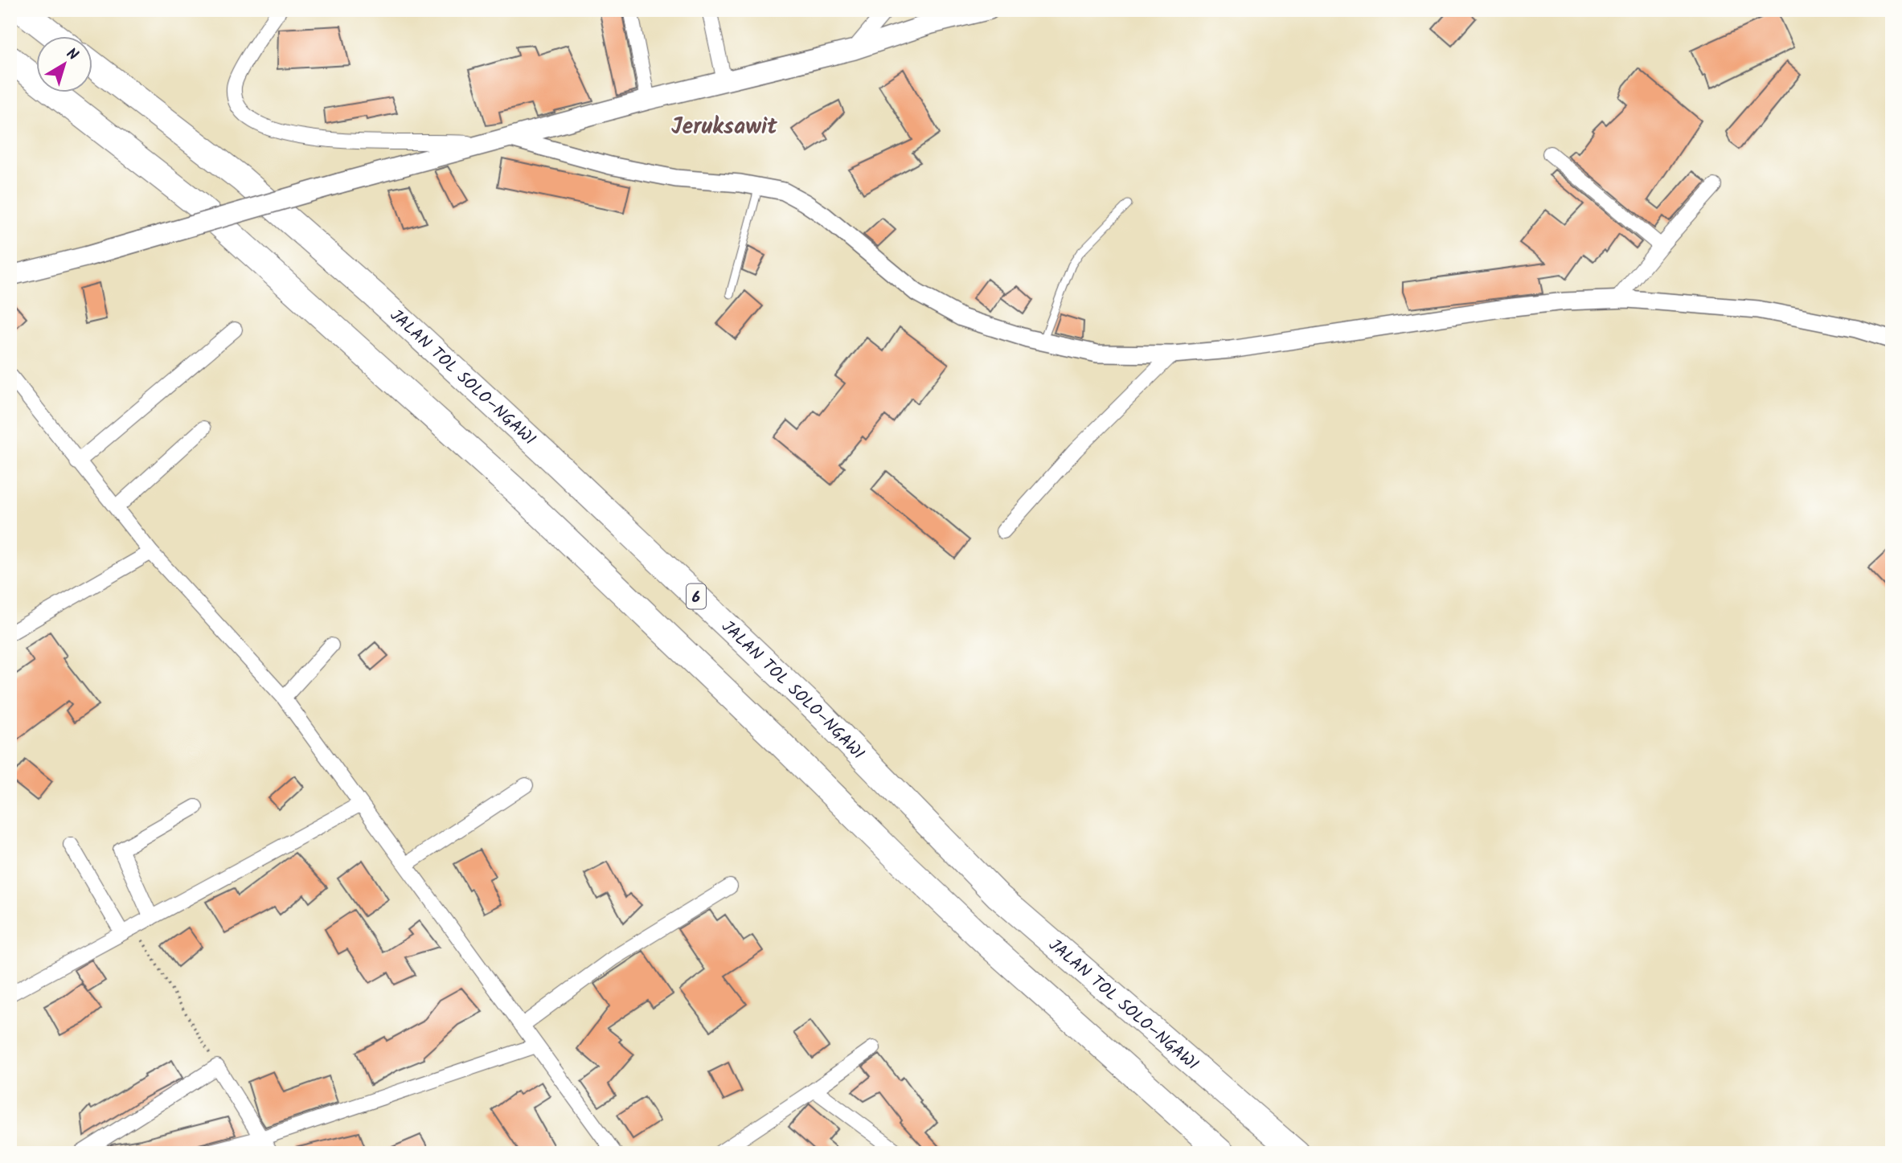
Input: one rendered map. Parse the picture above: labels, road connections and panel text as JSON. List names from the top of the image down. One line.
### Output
{"streets":{"highway":["JALAN TOL SOLO–NGAWI","6"]},"districts":["Jeruksawit"],"north":"top right"}
